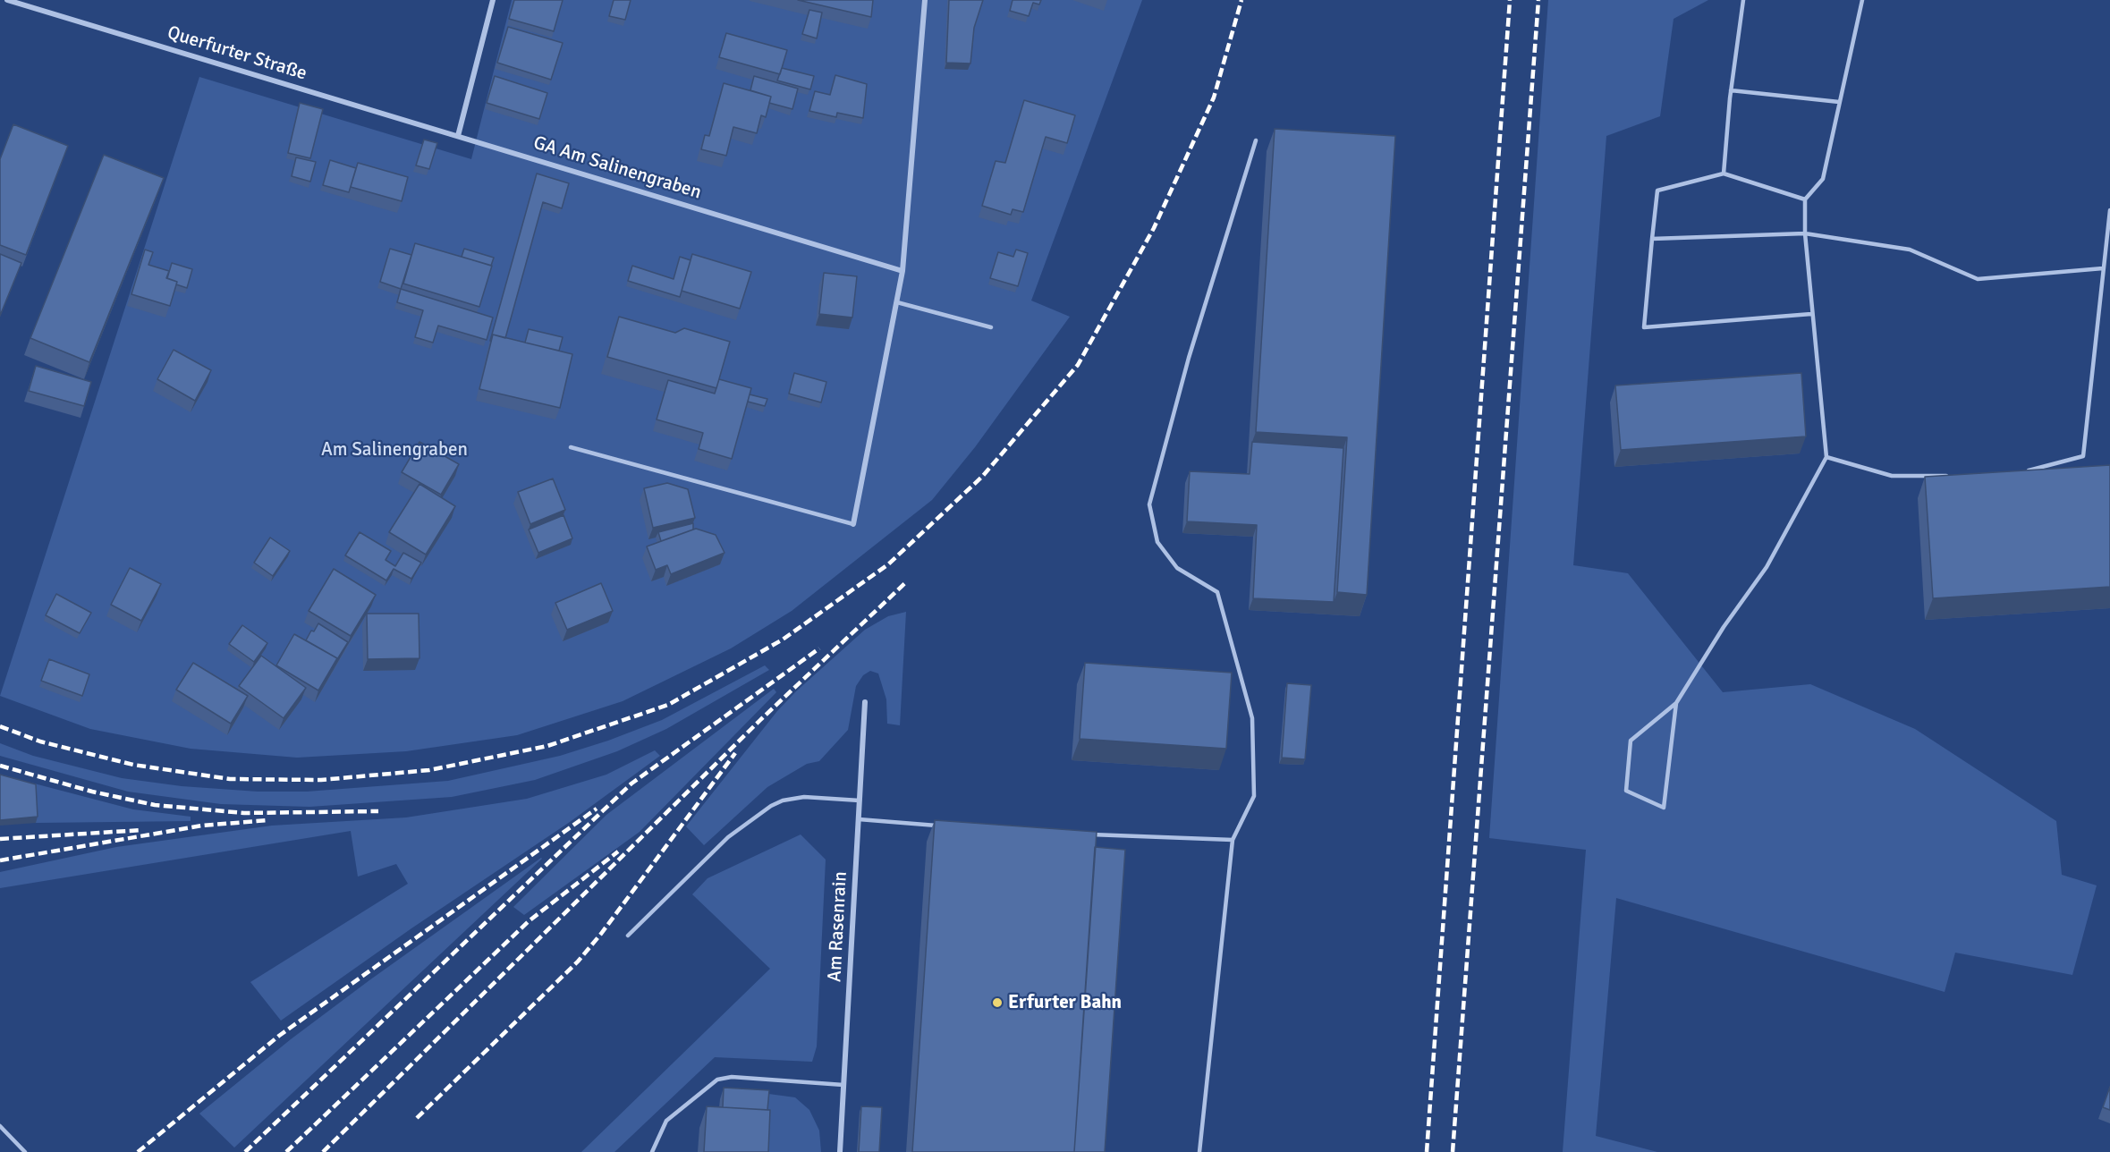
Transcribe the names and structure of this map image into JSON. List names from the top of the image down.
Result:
{
  "streets": {
    "street": ["Querfurter Straße", "GA Am Salinengraben", "Am Rasenrain"]
  },
  "crossings": [
    ["Querfurter Straße", "GA Am Salinengraben"]
  ],
  "parks": ["Am Salinengraben"],
  "places": ["Erfurter Bahn"]
}
